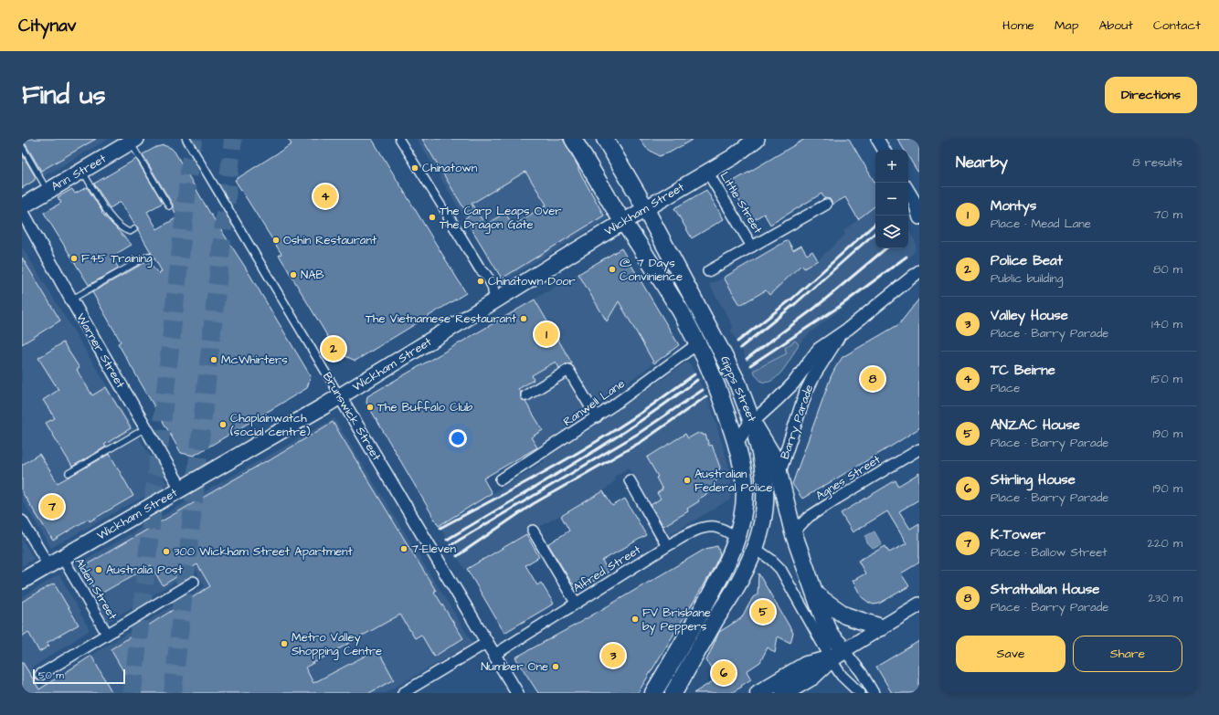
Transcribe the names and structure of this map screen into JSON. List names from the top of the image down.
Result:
{
  "streets": {
    "highway": ["Gipps Street", "Barry Parade"],
    "main road": ["Ann Street", "Wickham Street"],
    "street": [
      "Little Street",
      "Warner Street",
      "Ranwell Lane",
      "Brunswick Street",
      "Agnes Street",
      "Alfred Street",
      "Alden Street"
    ]
  },
  "crossings": [
    ["Little Street", "Wickham Street"],
    ["Wickham Street", "Warner Street"],
    ["Wickham Street", "Gipps Street"],
    ["Wickham Street", "Brunswick Street"],
    ["Wickham Street", "Alden Street"],
    ["Gipps Street", "Ranwell Lane"],
    ["Gipps Street", "Barry Parade"],
    ["Gipps Street", "Agnes Street"],
    ["Brunswick Street", "Alfred Street"]
  ],
  "places": [
    "Chinatown",
    "The Carp Leaps Over The Dragon Gate",
    "Oshin Restaurant",
    "F45 Training",
    "@ 7 Days Convinience",
    "NAB",
    "Chinatown Door",
    "The Vietnamese Restaurant",
    "McWhirters",
    "The Buffalo Club",
    "Chaplainwatch (social centre)",
    "Australian Federal Police",
    "7-Eleven",
    "300 Wickham Street Apartment",
    "Australia Post",
    "FV Brisbane by Peppers",
    "Metro Valley Shopping Centre",
    "Number One"
  ],
  "scale_bar": "50 m",
  "page": {
    "header": "Citynav",
    "nav": [
      "Home",
      "Map",
      "About",
      "Contact"
    ],
    "buttons": [
      "Directions",
      ["Save", "Share"]
    ],
    "title": "Find us",
    "heading": ["Nearby", "8 results"],
    "map_buttons": ["+", "−"],
    "pins": [
      "4",
      "1",
      "2",
      "8",
      "7",
      "5",
      "3",
      "6"
    ],
    "list": [
      {
        "mark": "1",
        "name": "Montys",
        "note": "Place · Mead Lane",
        "value": "70 m"
      },
      {
        "mark": "2",
        "name": "Police Beat",
        "note": "Public building",
        "value": "80 m"
      },
      {
        "mark": "3",
        "name": "Valley House",
        "note": "Place · Barry Parade",
        "value": "140 m"
      },
      {
        "mark": "4",
        "name": "TC Beirne",
        "note": "Place",
        "value": "150 m"
      },
      {
        "mark": "5",
        "name": "ANZAC House",
        "note": "Place · Barry Parade",
        "value": "190 m"
      },
      {
        "mark": "6",
        "name": "Stirling House",
        "note": "Place · Barry Parade",
        "value": "190 m"
      },
      {
        "mark": "7",
        "name": "K-Tower",
        "note": "Place · Ballow Street",
        "value": "220 m"
      },
      {
        "mark": "8",
        "name": "Strathallan House",
        "note": "Place · Barry Parade",
        "value": "230 m"
      }
    ],
    "scale": "50 m"
  }
}
